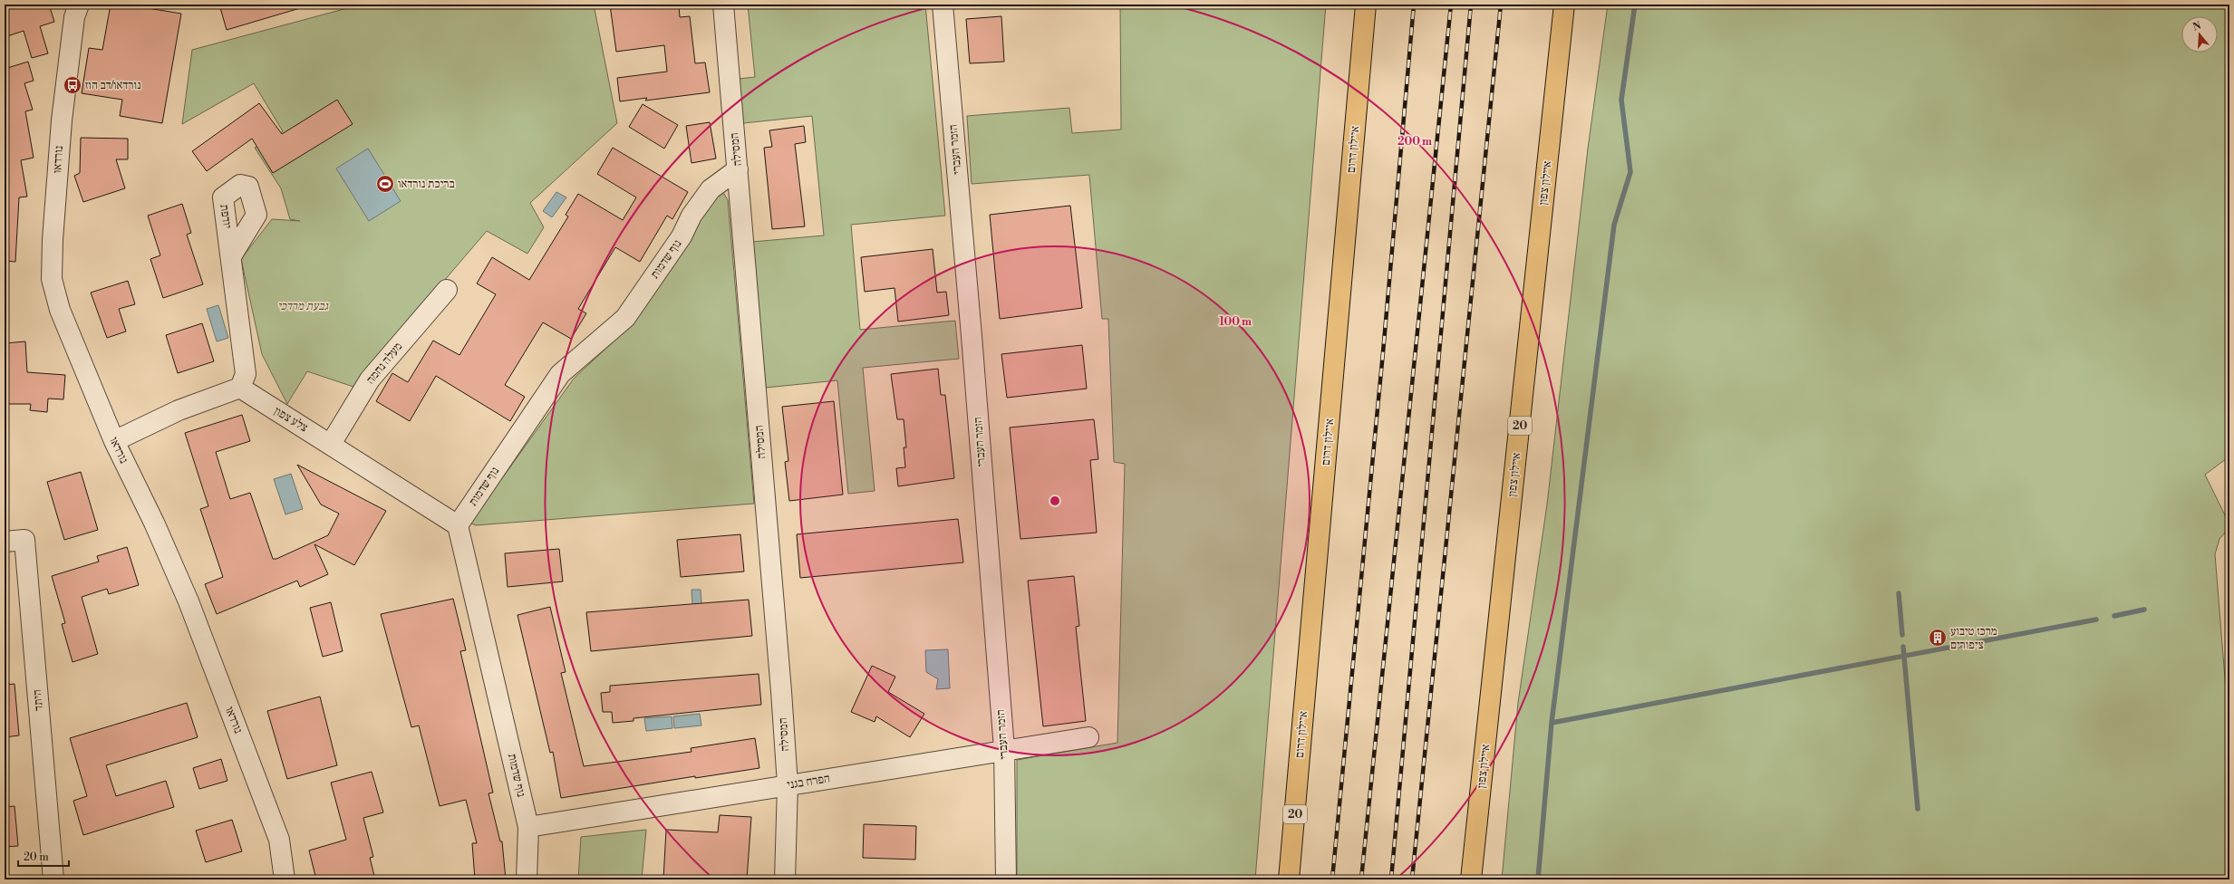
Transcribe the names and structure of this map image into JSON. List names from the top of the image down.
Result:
{
  "streets": {
    "highway": ["איילון דרום", "איילון צפון", "20"],
    "street": [
      "המסילה",
      "הזמר העברי",
      "נורדאו",
      "נוף שדמות",
      "מעלה נחמה",
      "צלע צפון",
      "היתד",
      "הפרח בגני"
    ]
  },
  "crossings": [
    ["המסילה", "נוף שדמות"],
    ["המסילה", "הפרח בגני"],
    ["הזמר העברי", "הפרח בגני"],
    ["נוף שדמות", "צלע צפון"],
    ["נוף שדמות", "הפרח בגני"],
    ["מעלה נחמה", "צלע צפון"]
  ],
  "parks": ["גבעת מרדכי"],
  "places": {
    "bus stop": ["נורדאו/דב הוז"],
    "sports": ["בריכת נורדאו"],
    "building": ["מרכז טיבוע ציפורים"]
  },
  "scale_bar": "20 m",
  "north": "top",
  "rings": ["200 m", "100 m"]
}
